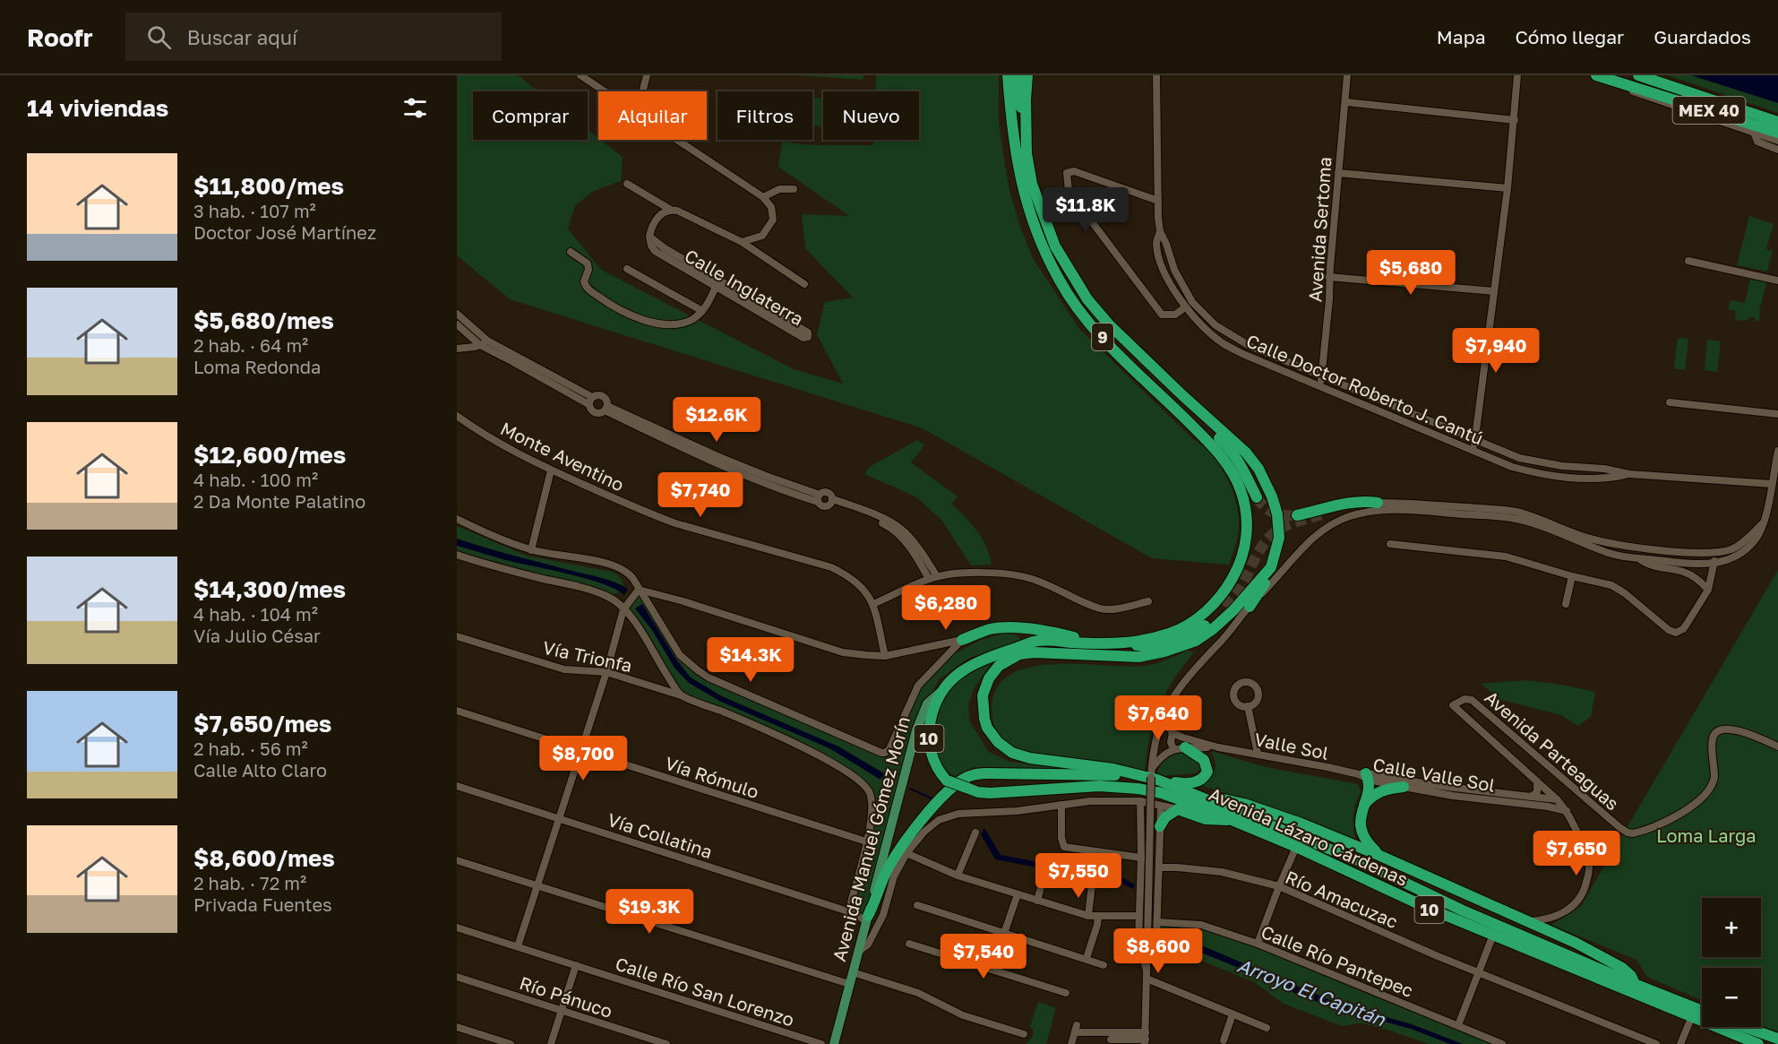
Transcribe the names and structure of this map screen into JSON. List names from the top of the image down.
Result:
{
  "streets": {
    "highway": [
      "MEX 40",
      "9",
      "10",
      "Avenida Lázaro Cárdenas",
      "Avenida Manuel Gómez Morín"
    ],
    "street": [
      "Avenida Sertoma",
      "Calle Inglaterra",
      "Calle Doctor Roberto J. Cantú",
      "Monte Aventino",
      "Vía Trionfa",
      "Valle Sol",
      "Avenida Parteaguas",
      "Calle Valle Sol",
      "Vía Rómulo",
      "Vía Collatina",
      "Río Amacuzac",
      "Calle Río Pantepec",
      "Calle Río San Lorenzo",
      "Río Pánuco"
    ]
  },
  "crossings": [
    ["Avenida Sertoma", "Calle Doctor Roberto J. Cantú"],
    ["9", "Avenida Lázaro Cárdenas"],
    ["Vía Trionfa", "Vía Rómulo"],
    ["Vía Trionfa", "Vía Collatina"],
    ["Valle Sol", "Calle Valle Sol"],
    ["Vía Collatina", "Avenida Manuel Gómez Morín"],
    ["Avenida Lázaro Cárdenas", "Avenida Manuel Gómez Morín"]
  ],
  "water": ["Arroyo El Capitán"],
  "parks": ["Loma Larga"],
  "page": {
    "header": "Roofr",
    "search": "Buscar aquí",
    "nav": ["Mapa", "Cómo llegar", "Guardados"],
    "heading": "14 viviendas",
    "chip": [
      "Comprar",
      "Alquilar",
      "Filtros",
      "Nuevo"
    ],
    "list": [
      {
        "name": "$11,800/mes",
        "note": "3 hab. · 107 m² · Doctor José Martínez"
      },
      {
        "name": "$5,680/mes",
        "note": "2 hab. · 64 m² · Loma Redonda"
      },
      {
        "name": "$12,600/mes",
        "note": "4 hab. · 100 m² · 2 Da Monte Palatino"
      },
      {
        "name": "$14,300/mes",
        "note": "4 hab. · 104 m² · Vía Julio César"
      },
      {
        "name": "$7,650/mes",
        "note": "2 hab. · 56 m² · Calle Alto Claro"
      },
      {
        "name": "$8,600/mes",
        "note": "2 hab. · 72 m² · Privada Fuentes"
      }
    ],
    "price": [
      "$11.8K",
      "$5,680",
      "$7,940",
      "$12.6K",
      "$7,740",
      "$6,280",
      "$14.3K",
      "$7,640",
      "$8,700",
      "$7,650",
      "$7,550",
      "$19.3K",
      "$8,600",
      "$7,540"
    ],
    "map_buttons": ["+", "−"]
  }
}
